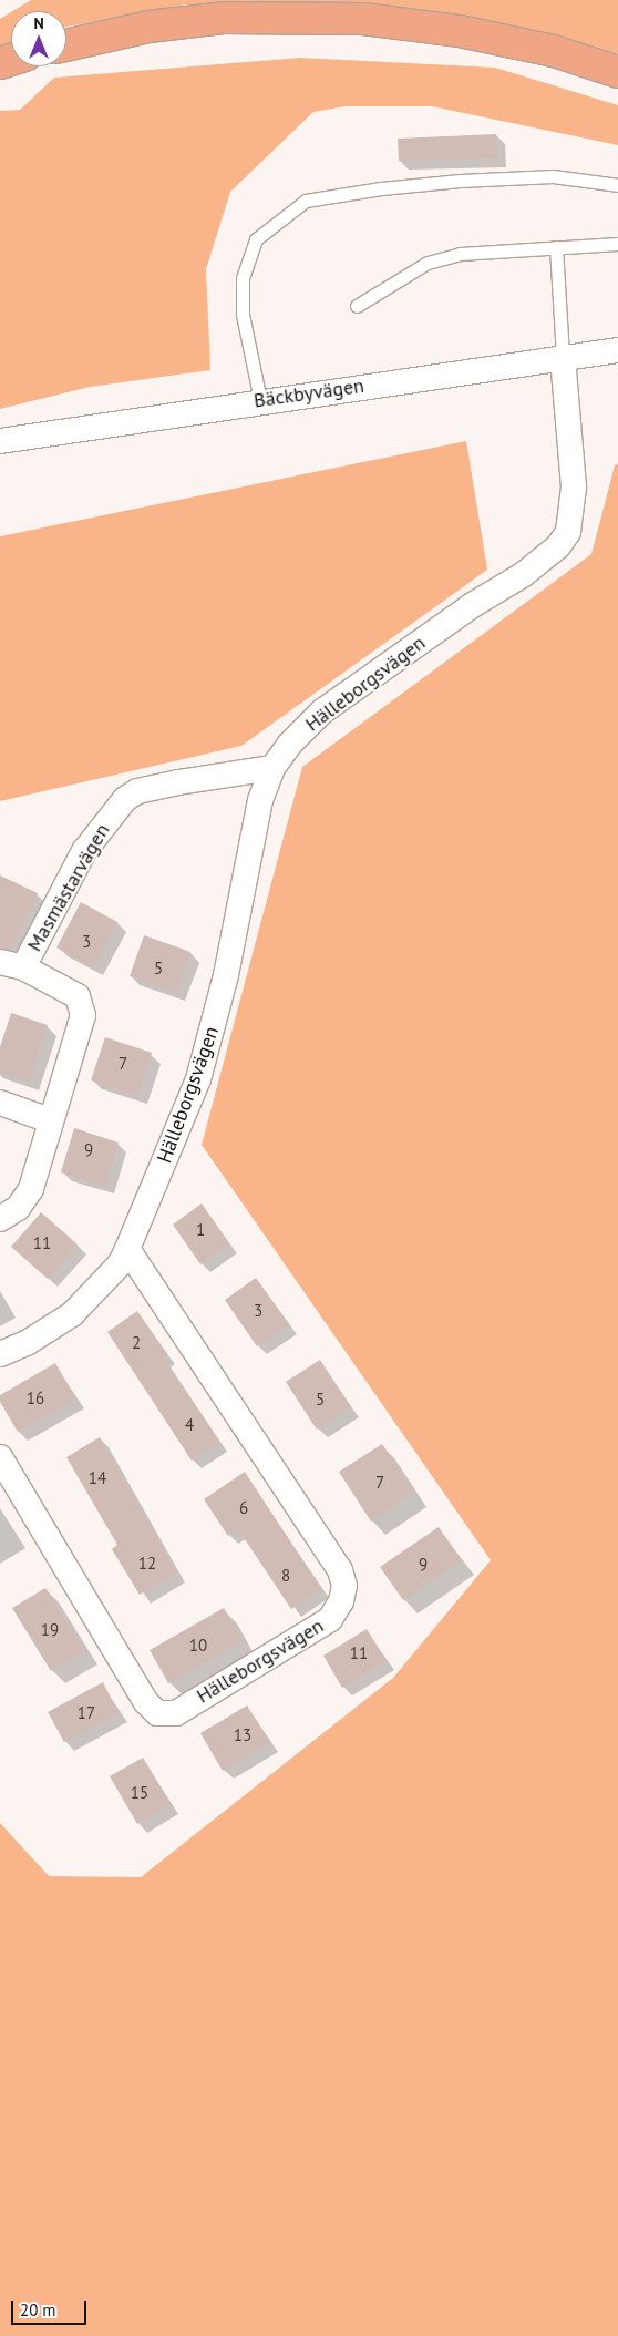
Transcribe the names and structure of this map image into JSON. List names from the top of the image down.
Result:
{
  "streets": {
    "street": ["Bäckbyvägen", "Hälleborgsvägen", "Masmästarvägen"]
  },
  "crossings": [
    ["Bäckbyvägen", "Hälleborgsvägen"],
    ["Hälleborgsvägen", "Masmästarvägen"]
  ],
  "house_numbers": [
    "3",
    "5",
    "7",
    "9",
    "1",
    "11",
    "3",
    "2",
    "16",
    "5",
    "4",
    "14",
    "7",
    "6",
    "12",
    "9",
    "8",
    "19",
    "10",
    "11",
    "17",
    "13",
    "15"
  ],
  "scale_bar": "20 m",
  "north": "top"
}
